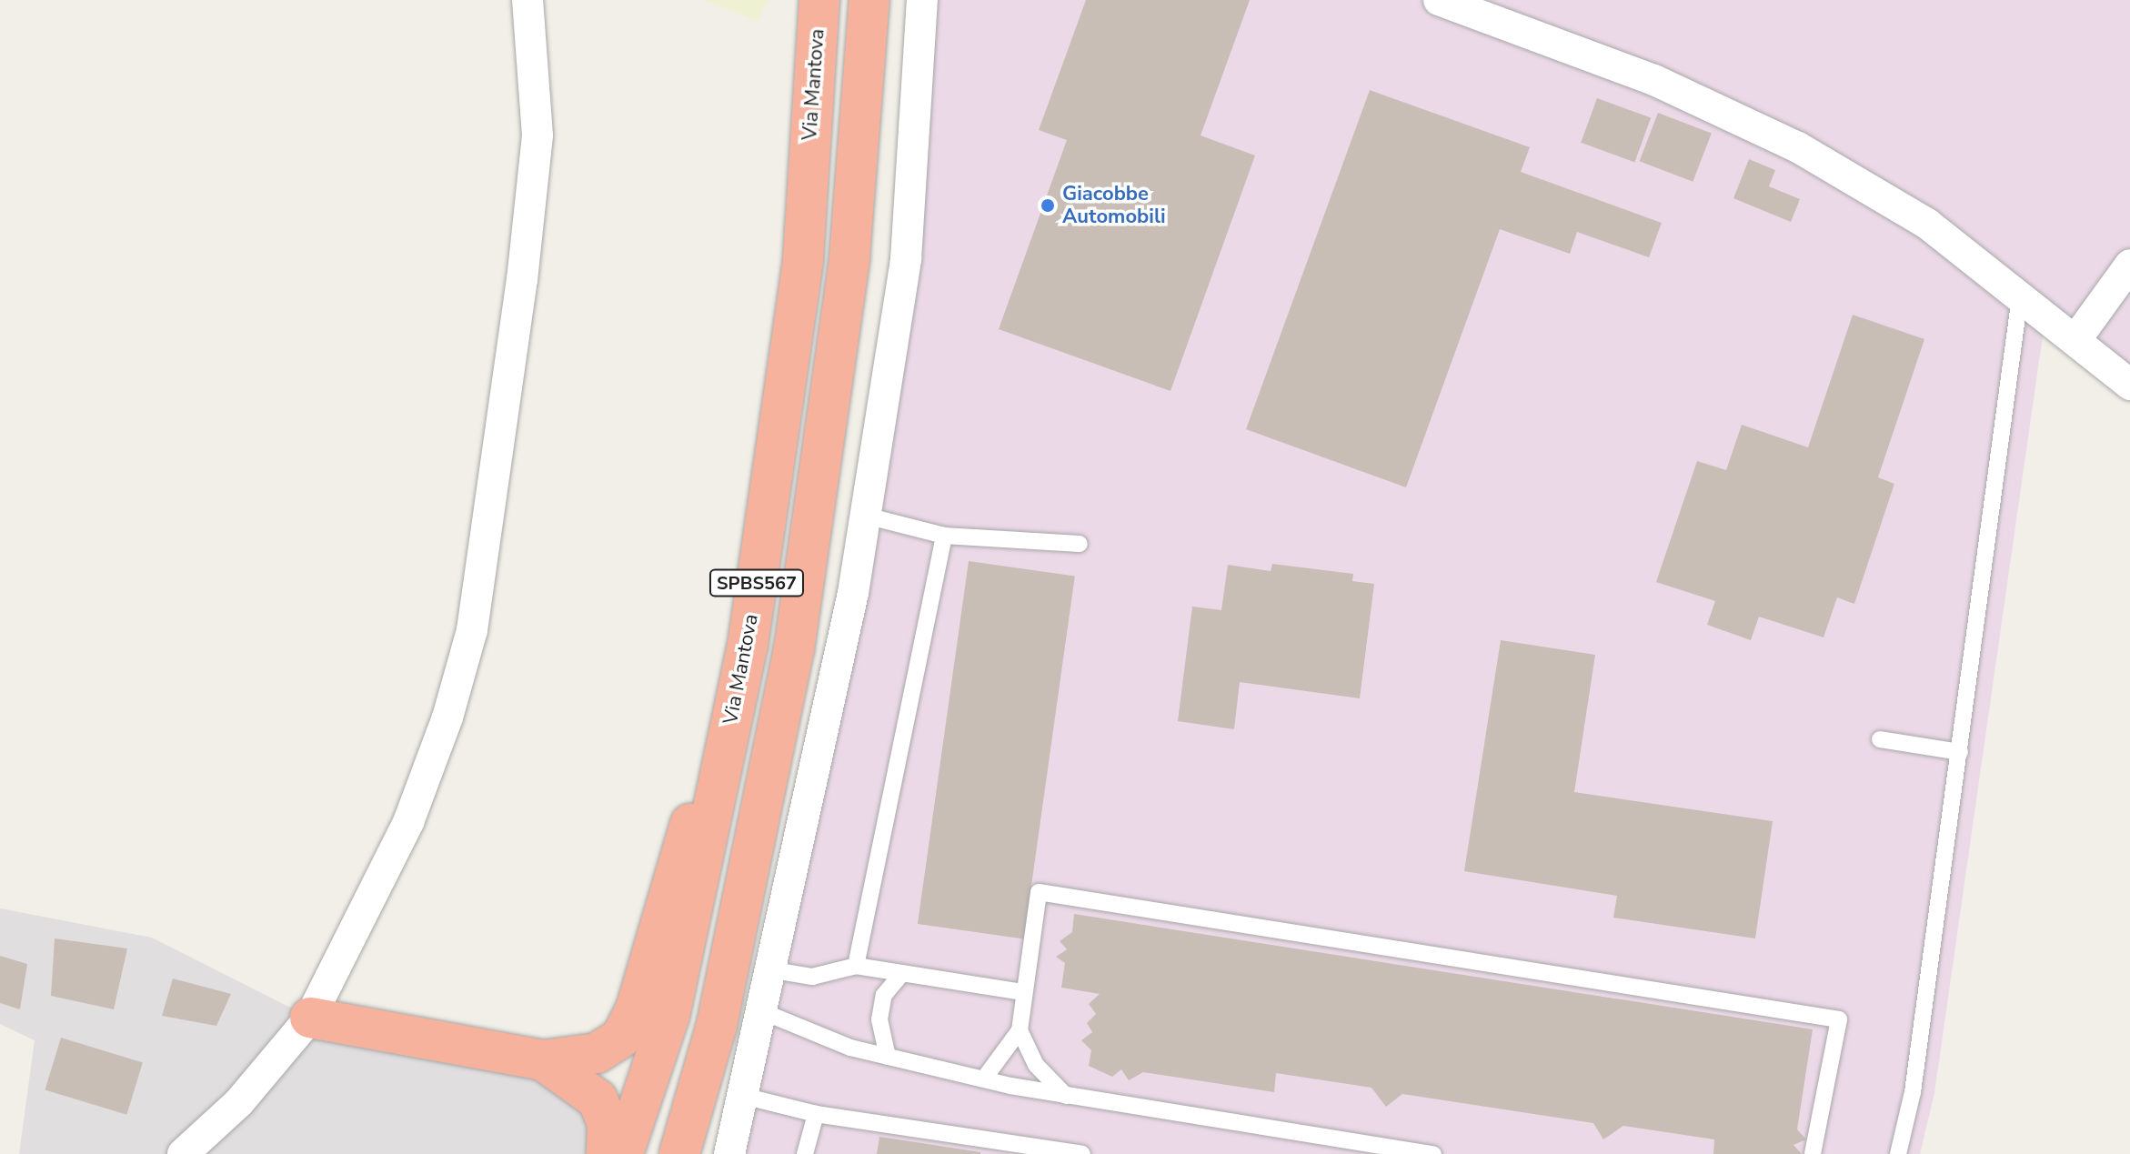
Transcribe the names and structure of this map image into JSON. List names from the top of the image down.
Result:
{
  "streets": {
    "highway": ["Via Mantova", "SPBS567"]
  },
  "places": ["Giacobbe Automobili"]
}
